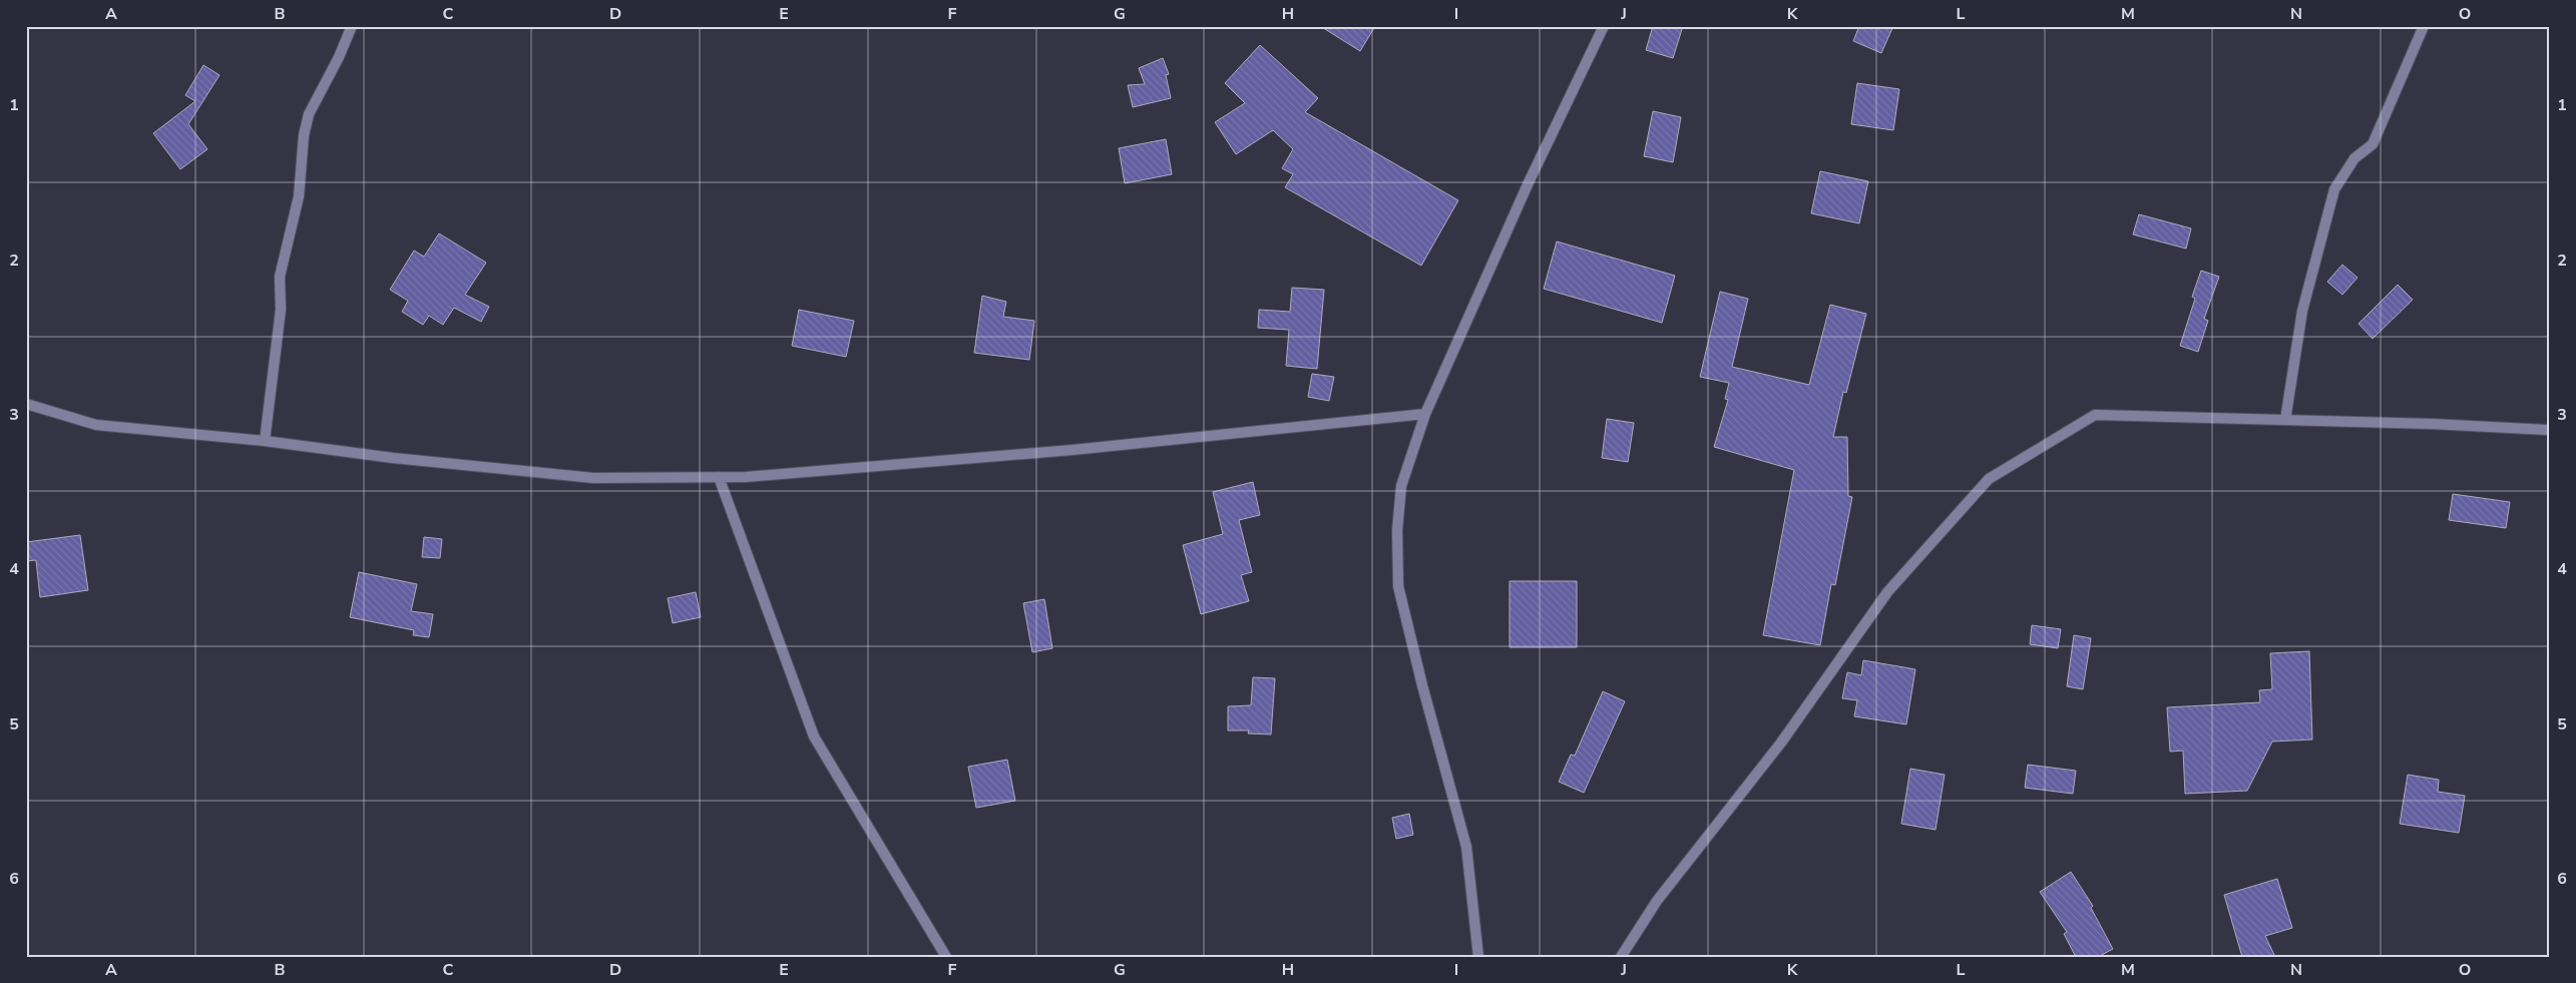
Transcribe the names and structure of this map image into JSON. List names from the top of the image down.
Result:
{
  "grid": {
    "columns": [
      "A",
      "B",
      "C",
      "D",
      "E",
      "F",
      "G",
      "H",
      "I",
      "J",
      "K",
      "L",
      "M",
      "N",
      "O"
    ],
    "rows": [
      "1",
      "2",
      "3",
      "4",
      "5",
      "6"
    ]
  }
}
